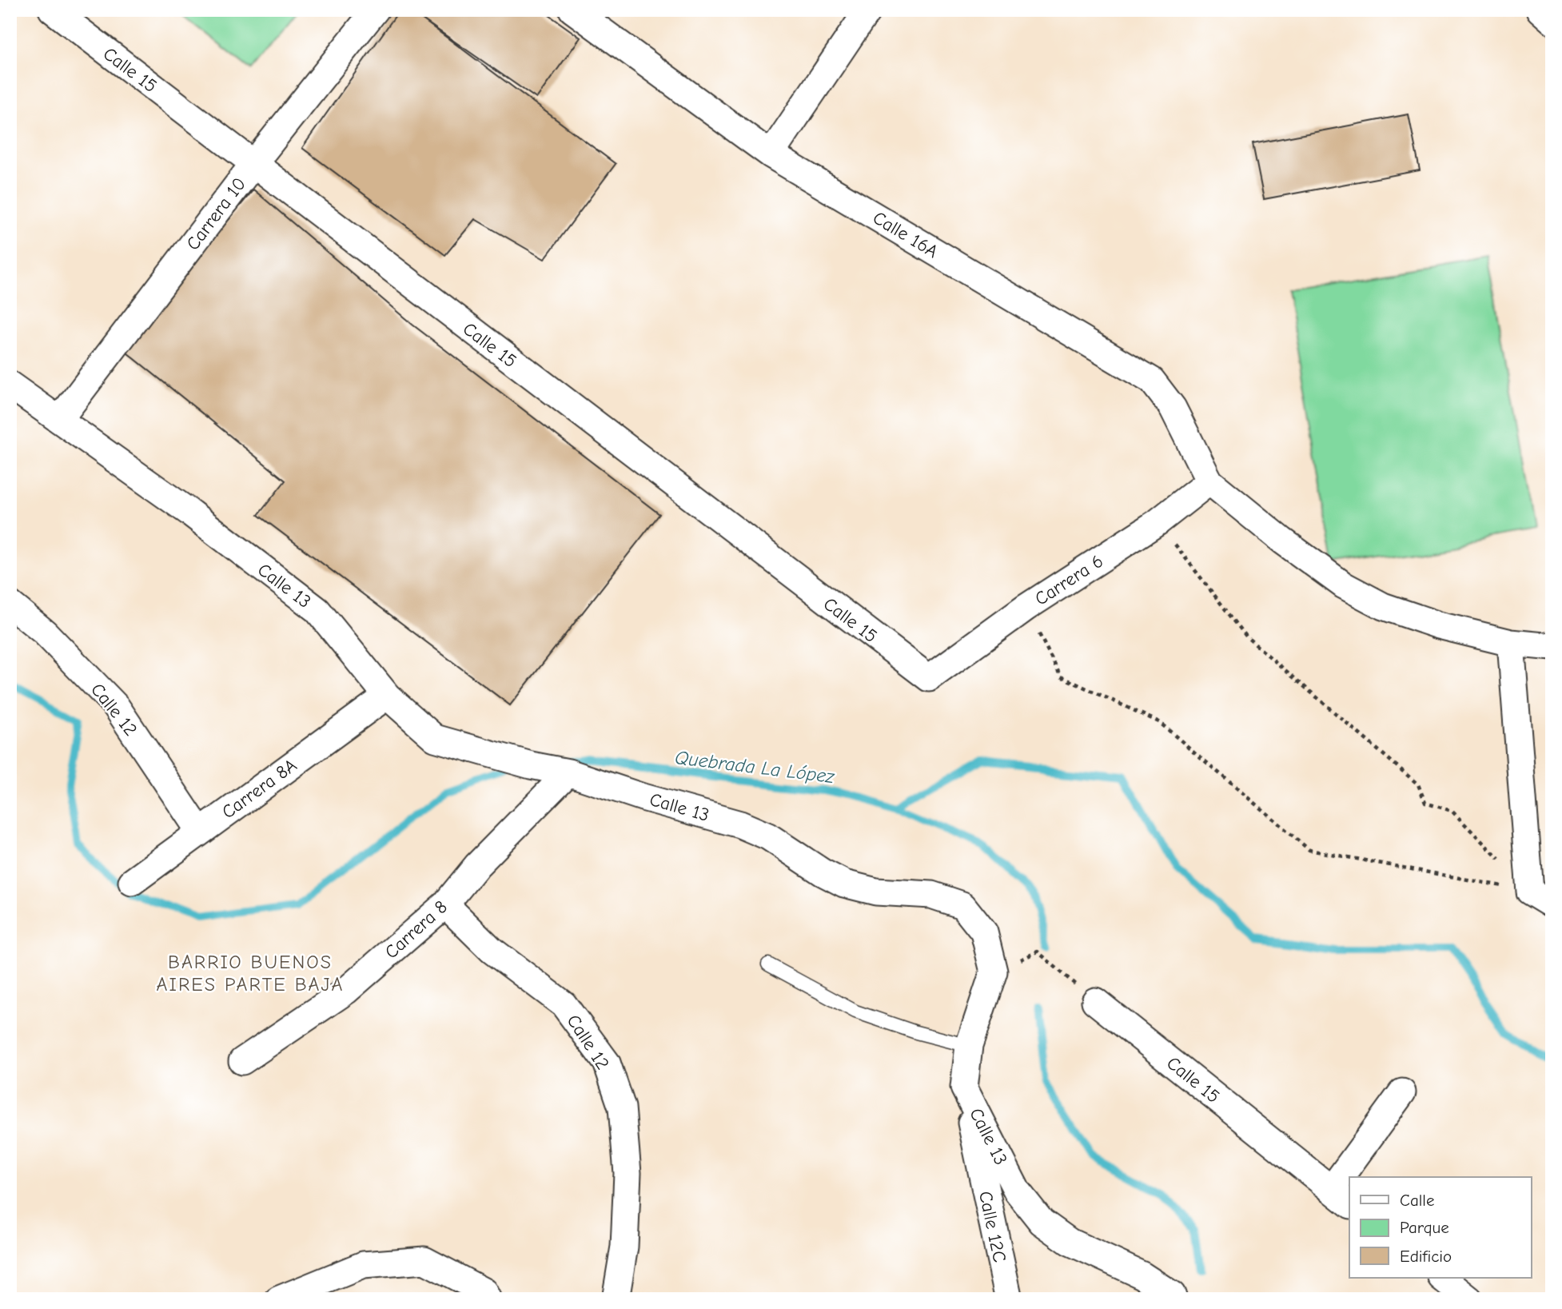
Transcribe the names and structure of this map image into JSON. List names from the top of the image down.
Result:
{
  "streets": {
    "street": [
      "Calle 15",
      "Carrera 10",
      "Calle 16A",
      "Carrera 6",
      "Calle 13",
      "Calle 12",
      "Carrera 8A",
      "Carrera 8",
      "Calle 12C"
    ]
  },
  "crossings": [
    ["Calle 15", "Carrera 10"],
    ["Calle 15", "Carrera 6"],
    ["Carrera 10", "Calle 13"],
    ["Calle 16A", "Carrera 6"],
    ["Calle 13", "Carrera 8A"],
    ["Calle 13", "Carrera 8"],
    ["Calle 13", "Calle 12C"],
    ["Calle 12", "Carrera 8A"],
    ["Calle 12", "Carrera 8"]
  ],
  "districts": ["BARRIO BUENOS AIRES PARTE BAJA"],
  "water": ["Quebrada La López"],
  "legend": ["Calle", "Parque", "Edificio"]
}
